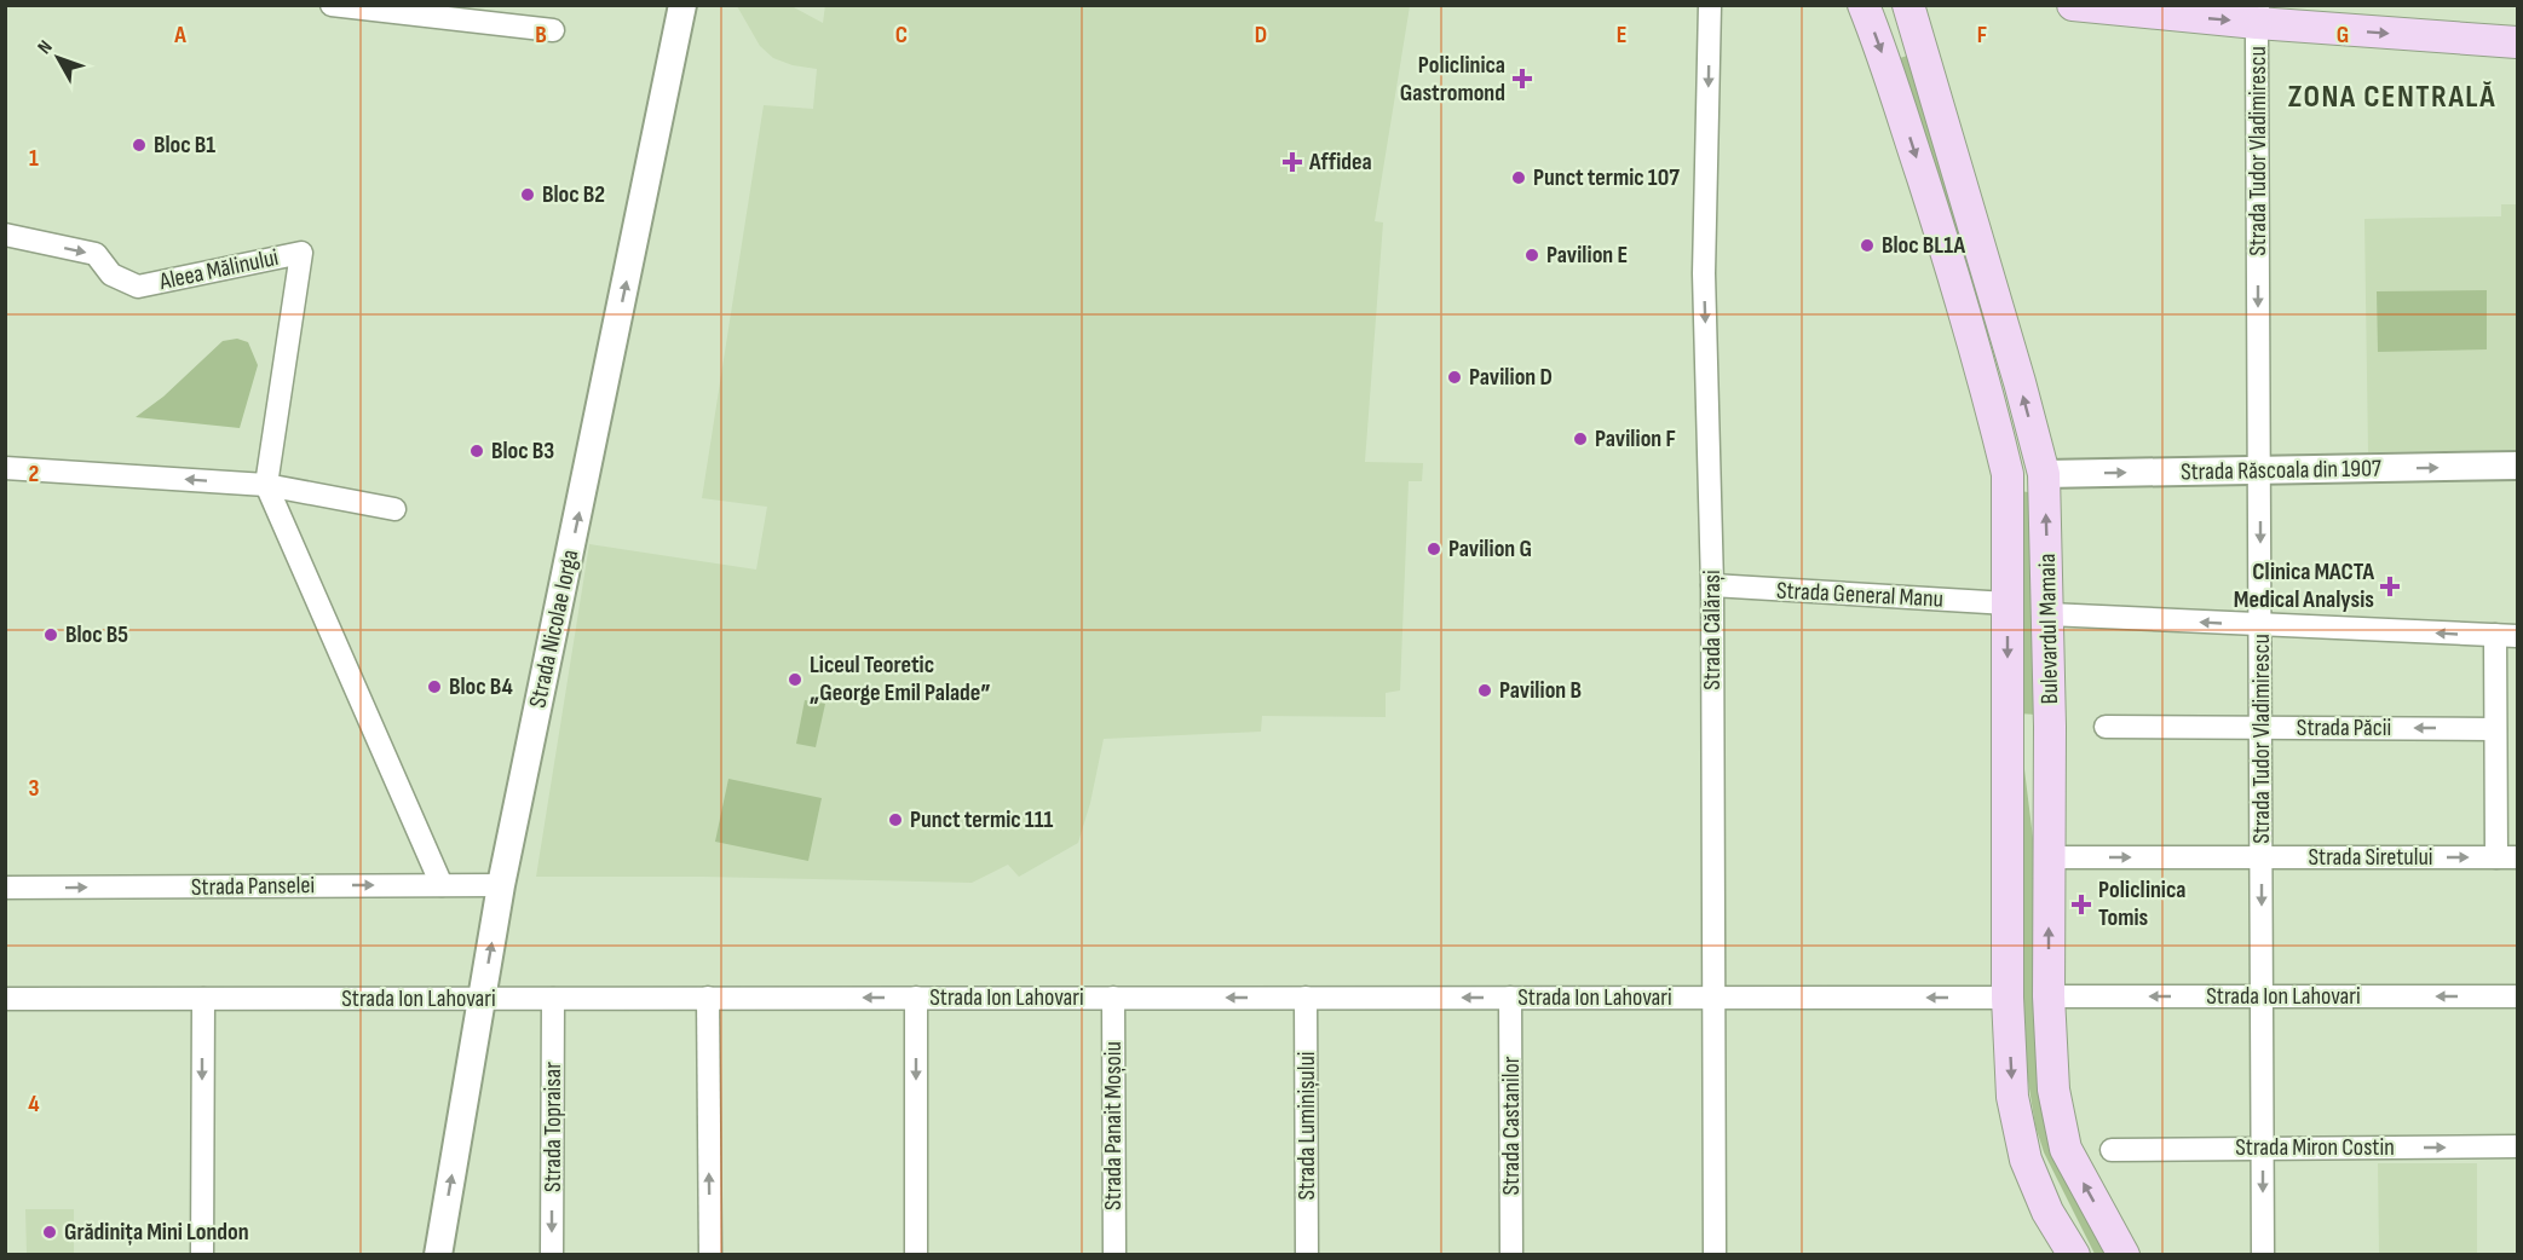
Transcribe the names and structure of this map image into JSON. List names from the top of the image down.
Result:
{
  "streets": {
    "main road": ["Bulevardul Mamaia"],
    "street": [
      "Strada Tudor Vladimirescu",
      "Aleea Mălinului",
      "Strada Răscoala din 1907",
      "Strada General Manu",
      "Strada Nicolae Iorga",
      "Strada Călărași",
      "Strada Păcii",
      "Strada Siretului",
      "Strada Panselei",
      "Strada Ion Lahovari",
      "Strada Panait Moșoiu",
      "Strada Luminișului",
      "Strada Castanilor",
      "Strada Topraisar",
      "Strada Miron Costin"
    ]
  },
  "crossings": [
    ["Strada Tudor Vladimirescu", "Strada Răscoala din 1907"],
    ["Strada Tudor Vladimirescu", "Strada Păcii"],
    ["Strada Tudor Vladimirescu", "Strada Siretului"],
    ["Strada Tudor Vladimirescu", "Strada Ion Lahovari"],
    ["Strada Tudor Vladimirescu", "Strada Miron Costin"],
    ["Strada Răscoala din 1907", "Bulevardul Mamaia"],
    ["Strada General Manu", "Bulevardul Mamaia"],
    ["Strada General Manu", "Strada Călărași"],
    ["Strada Nicolae Iorga", "Strada Panselei"],
    ["Strada Nicolae Iorga", "Strada Ion Lahovari"],
    ["Bulevardul Mamaia", "Strada Siretului"],
    ["Bulevardul Mamaia", "Strada Ion Lahovari"],
    ["Strada Călărași", "Strada Ion Lahovari"],
    ["Strada Ion Lahovari", "Strada Panait Moșoiu"],
    ["Strada Ion Lahovari", "Strada Luminișului"],
    ["Strada Ion Lahovari", "Strada Castanilor"],
    ["Strada Ion Lahovari", "Strada Topraisar"]
  ],
  "one_way": [
    "Strada Tudor Vladimirescu",
    "Strada Nicolae Iorga",
    "Strada Călărași",
    "Strada Siretului",
    "Strada Panselei",
    "Strada Ion Lahovari",
    "Strada Miron Costin"
  ],
  "districts": ["ZONA CENTRALĂ"],
  "places": {
    "health": [
      "Policlinica Gastromond",
      "Affidea",
      "Clinica MACTA Medical Analysis",
      "Policlinica Tomis"
    ],
    "other": [
      "Bloc B1",
      "Punct termic 107",
      "Bloc B2",
      "Bloc BL1A",
      "Pavilion E",
      "Pavilion D",
      "Pavilion F",
      "Bloc B3",
      "Pavilion G",
      "Bloc B5",
      "Liceul Teoretic „George Emil Palade”",
      "Bloc B4",
      "Pavilion B",
      "Punct termic 111",
      "Grădinița Mini London"
    ]
  },
  "north": "top left",
  "grid": {
    "columns": [
      "A",
      "B",
      "C",
      "D",
      "E",
      "F",
      "G"
    ],
    "rows": [
      "1",
      "2",
      "3",
      "4"
    ]
  }
}
